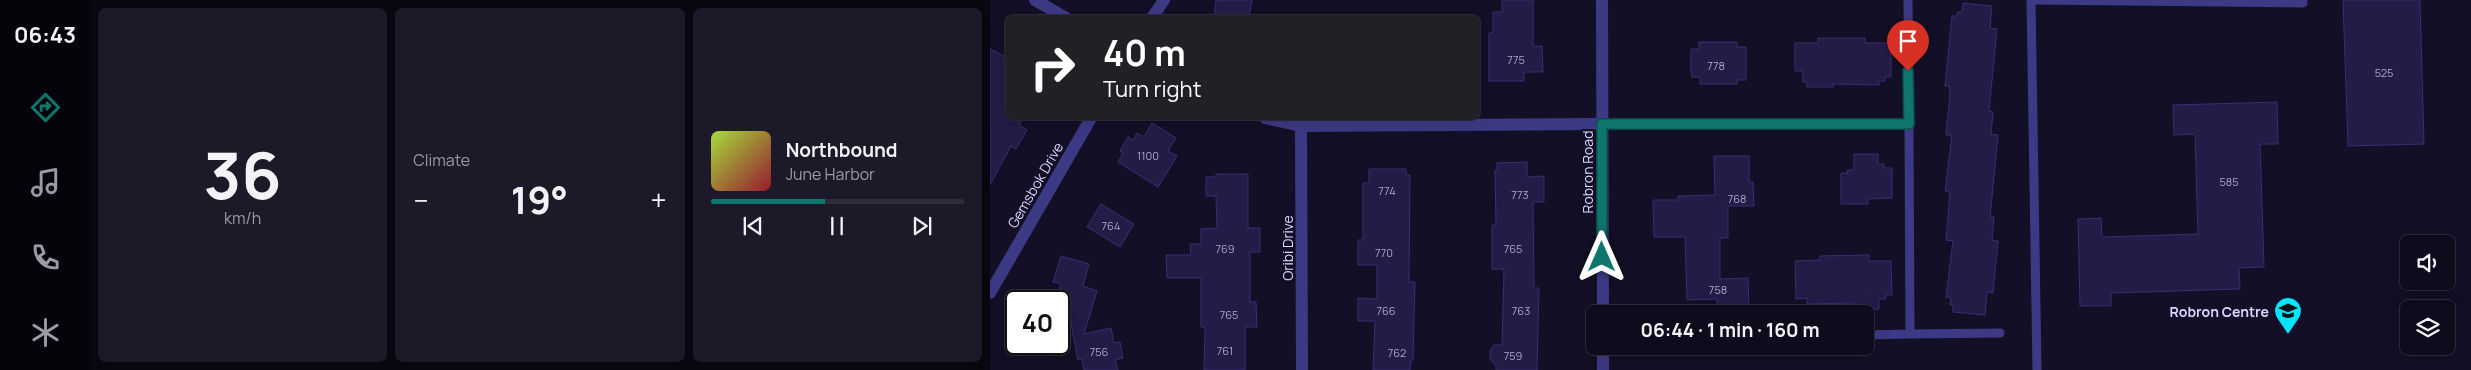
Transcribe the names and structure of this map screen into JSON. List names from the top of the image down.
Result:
{
  "streets": {
    "street": ["Robron Road", "Gemsbok Drive", "Oribi Drive"]
  },
  "places": {
    "school or university": ["Robron Centre"]
  },
  "house_numbers": [
    "775",
    "778",
    "525",
    "1100",
    "585",
    "774",
    "773",
    "768",
    "764",
    "769",
    "765",
    "770",
    "758",
    "766",
    "763",
    "765",
    "761",
    "756",
    "762",
    "759"
  ],
  "page": {
    "tabs": "06:43",
    "tile": [
      ["36", "km/h"],
      "Climate"
    ],
    "turn": ["40 m", "Turn right"],
    "song": ["Northbound", "June Harbor"],
    "heat": ["−", "19°", "+"],
    "limit": "40",
    "trip": "06:44 · 1 min · 160 m"
  }
}
